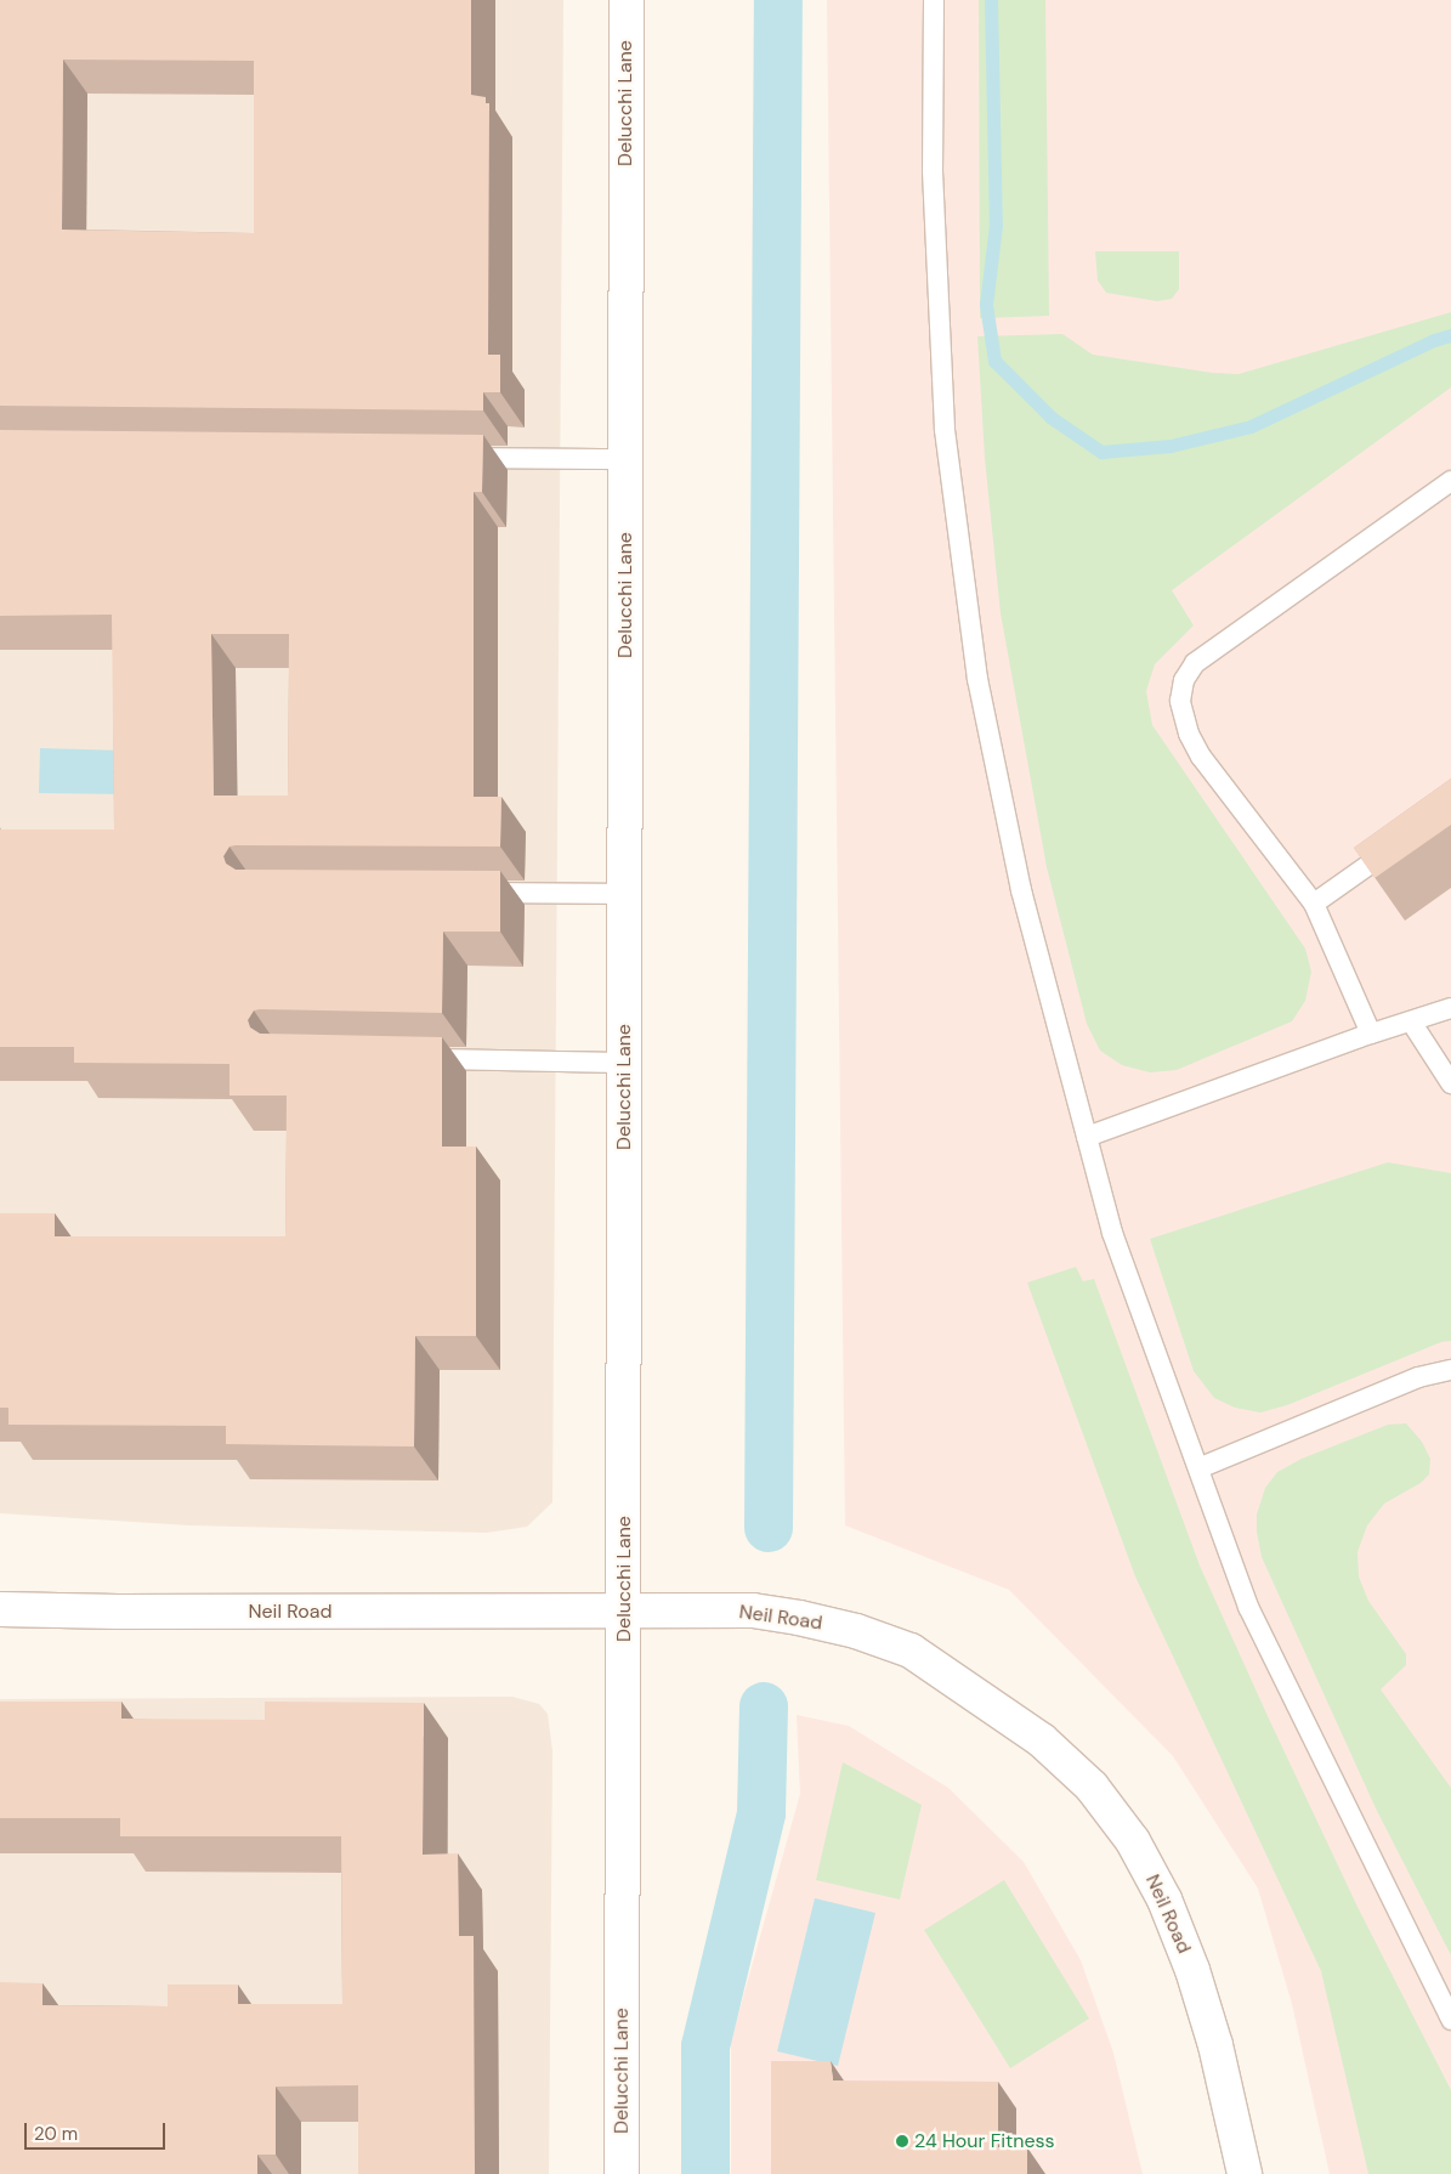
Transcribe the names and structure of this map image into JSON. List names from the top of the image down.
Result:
{
  "streets": {
    "street": ["Delucchi Lane", "Neil Road"]
  },
  "crossings": [
    ["Delucchi Lane", "Neil Road"]
  ],
  "places": ["24 Hour Fitness"],
  "scale_bar": "20 m"
}
